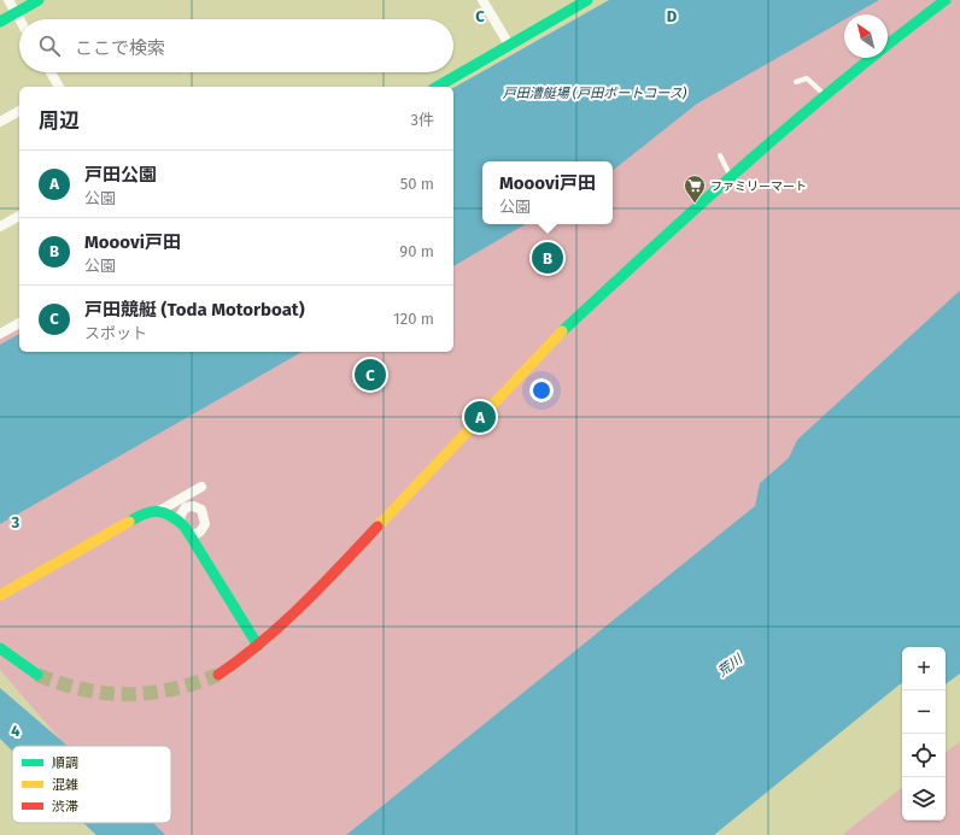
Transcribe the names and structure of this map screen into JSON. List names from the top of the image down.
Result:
{
  "water": ["戸田漕艇場 (戸田ボートコース)", "荒川"],
  "places": {
    "supermarket": ["ファミリーマート"]
  },
  "legend": ["順調", "混雑", "渋滞"],
  "north": "top left",
  "page": {
    "search": "ここで検索",
    "heading": ["周辺", "3件"],
    "list": [
      {
        "mark": "A",
        "name": "戸田公園",
        "note": "公園",
        "value": "50 m"
      },
      {
        "mark": "B",
        "name": "Mooovi戸田",
        "note": "公園",
        "value": "90 m"
      },
      {
        "mark": "C",
        "name": "戸田競艇 (Toda Motorboat)",
        "note": "スポット",
        "value": "120 m"
      }
    ],
    "popup": ["Mooovi戸田", "公園"],
    "pins": ["B", "C", "A"],
    "map_buttons": ["+", "−"]
  },
  "grid": {
    "columns": ["C", "D"],
    "rows": ["3", "4"]
  }
}
